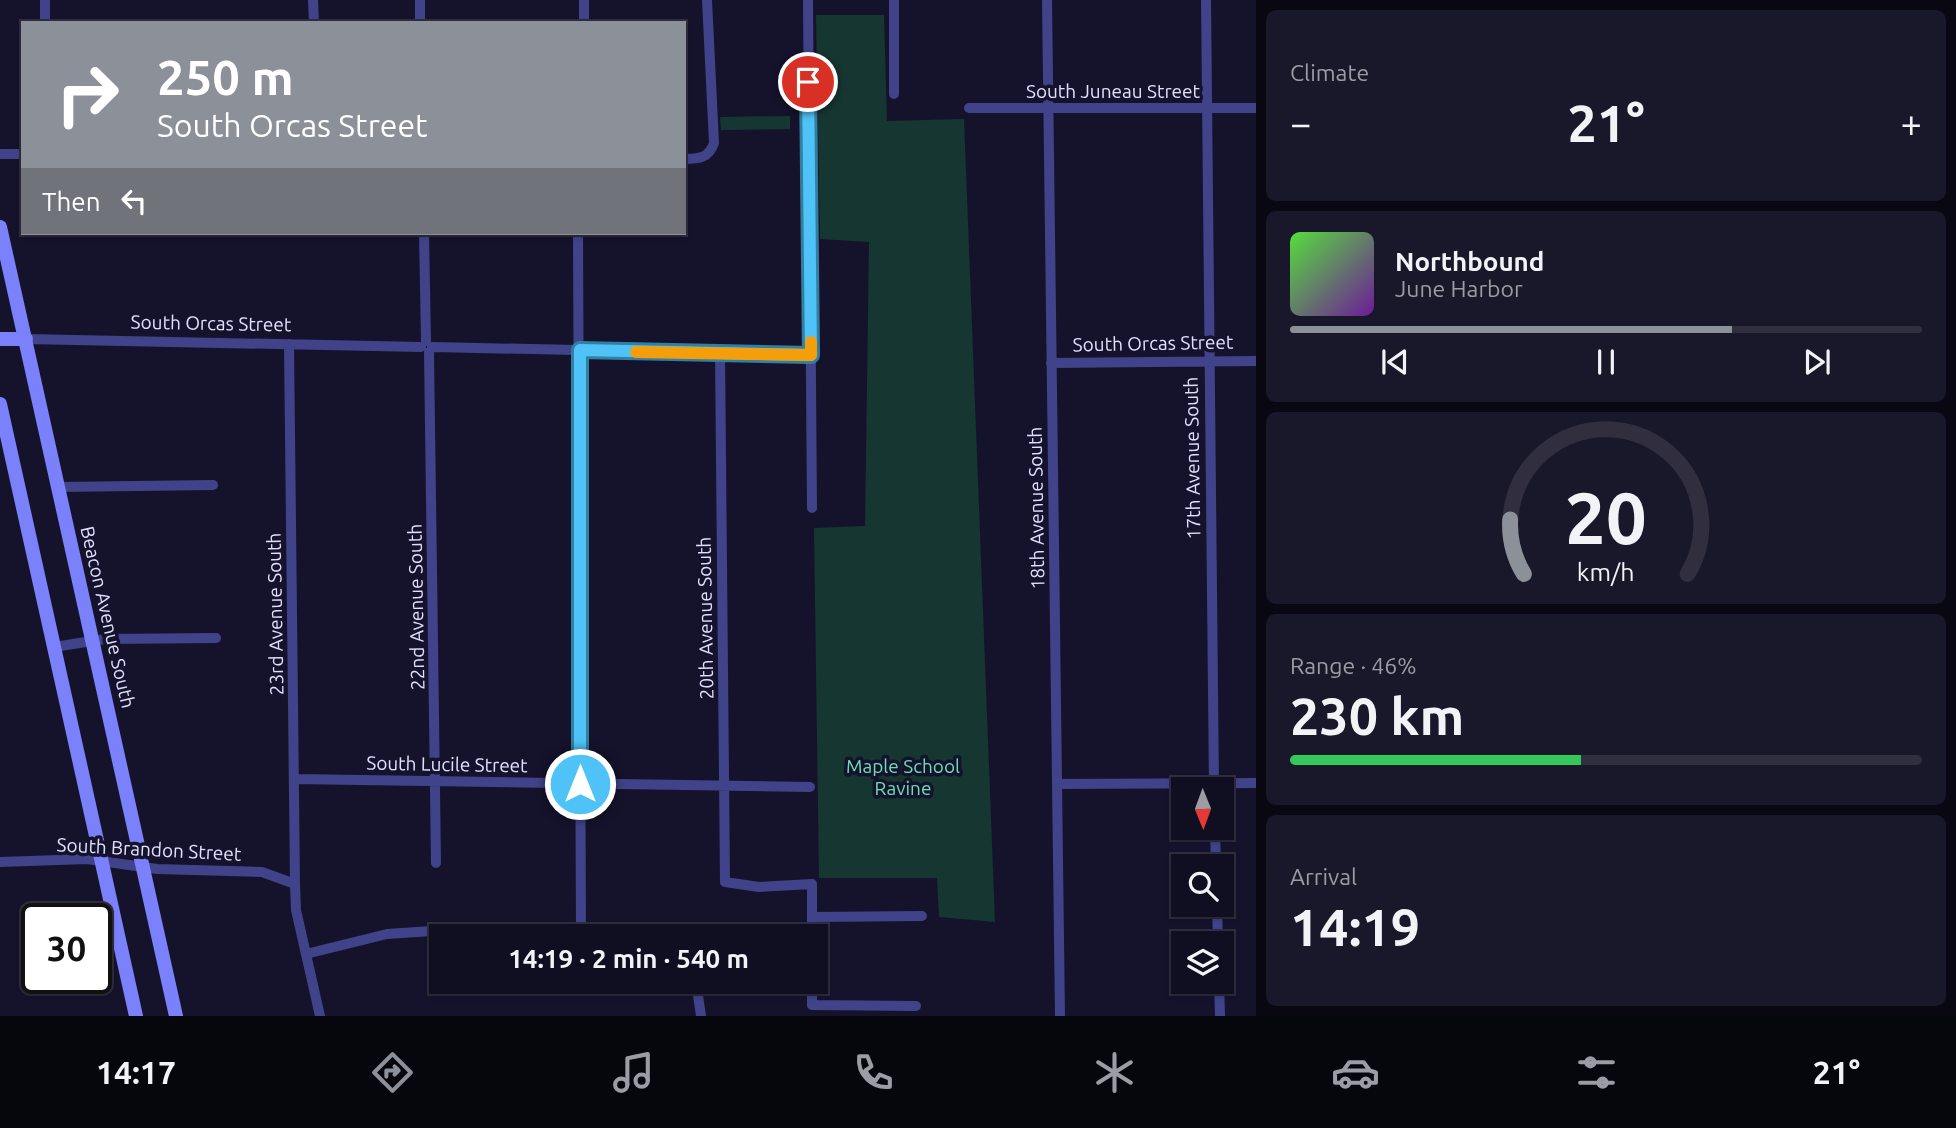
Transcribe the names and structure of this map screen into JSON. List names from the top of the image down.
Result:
{
  "streets": {
    "main road": ["South Orcas Street", "Beacon Avenue South"],
    "street": [
      "South Juneau Street",
      "17th Avenue South",
      "18th Avenue South",
      "22nd Avenue South",
      "23rd Avenue South",
      "20th Avenue South",
      "South Lucile Street",
      "South Brandon Street"
    ]
  },
  "crossings": [
    ["South Juneau Street", "17th Avenue South"],
    ["South Juneau Street", "18th Avenue South"],
    ["South Orcas Street", "17th Avenue South"],
    ["South Orcas Street", "18th Avenue South"],
    ["South Orcas Street", "22nd Avenue South"],
    ["South Orcas Street", "23rd Avenue South"],
    ["South Orcas Street", "Beacon Avenue South"],
    ["South Orcas Street", "20th Avenue South"],
    ["22nd Avenue South", "South Lucile Street"],
    ["23rd Avenue South", "South Lucile Street"],
    ["23rd Avenue South", "South Brandon Street"],
    ["Beacon Avenue South", "South Brandon Street"],
    ["20th Avenue South", "South Lucile Street"]
  ],
  "parks": ["Maple School Ravine"],
  "north": "bottom",
  "page": {
    "tile": [
      "Climate",
      ["Range · 46%", "230 km"],
      ["Arrival", "14:19"]
    ],
    "turn": ["250 m", "South Orcas Street"],
    "heat": ["−", "21°", "+"],
    "then": "Then",
    "song": ["Northbound", "June Harbor"],
    "limit": "30",
    "trip": "14:19 · 2 min · 540 m",
    "tabs": ["14:17", "21°"],
    "gauge": ["20", "km/h"]
  }
}
